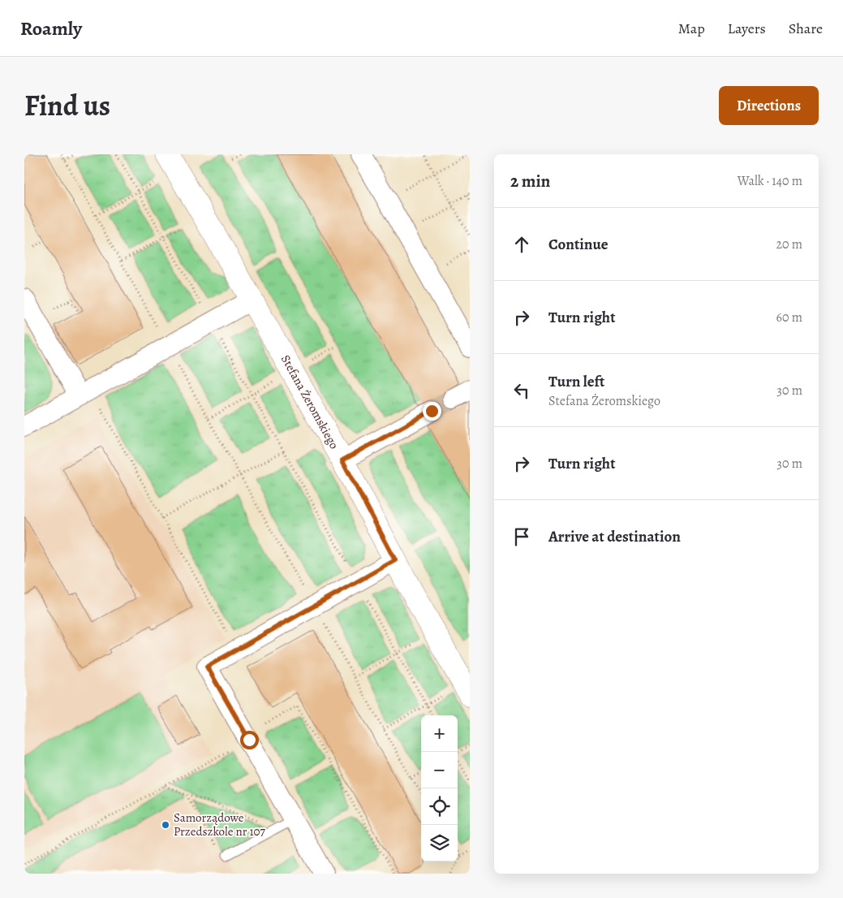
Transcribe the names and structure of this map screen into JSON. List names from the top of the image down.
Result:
{
  "streets": {
    "street": ["Stefana Żeromskiego"]
  },
  "places": ["Samorządowe Przedszkole nr 107"],
  "page": {
    "header": "Roamly",
    "nav": ["Map", "Layers", "Share"],
    "title": "Find us",
    "buttons": "Directions",
    "heading": ["2 min", "Walk · 140 m"],
    "list": [
      ["Continue", "20 m"],
      ["Turn right", "60 m"],
      ["Turn left", "Stefana Żeromskiego", "30 m"],
      ["Turn right", "30 m"],
      "Arrive at destination"
    ],
    "map_buttons": ["+", "−"]
  }
}
